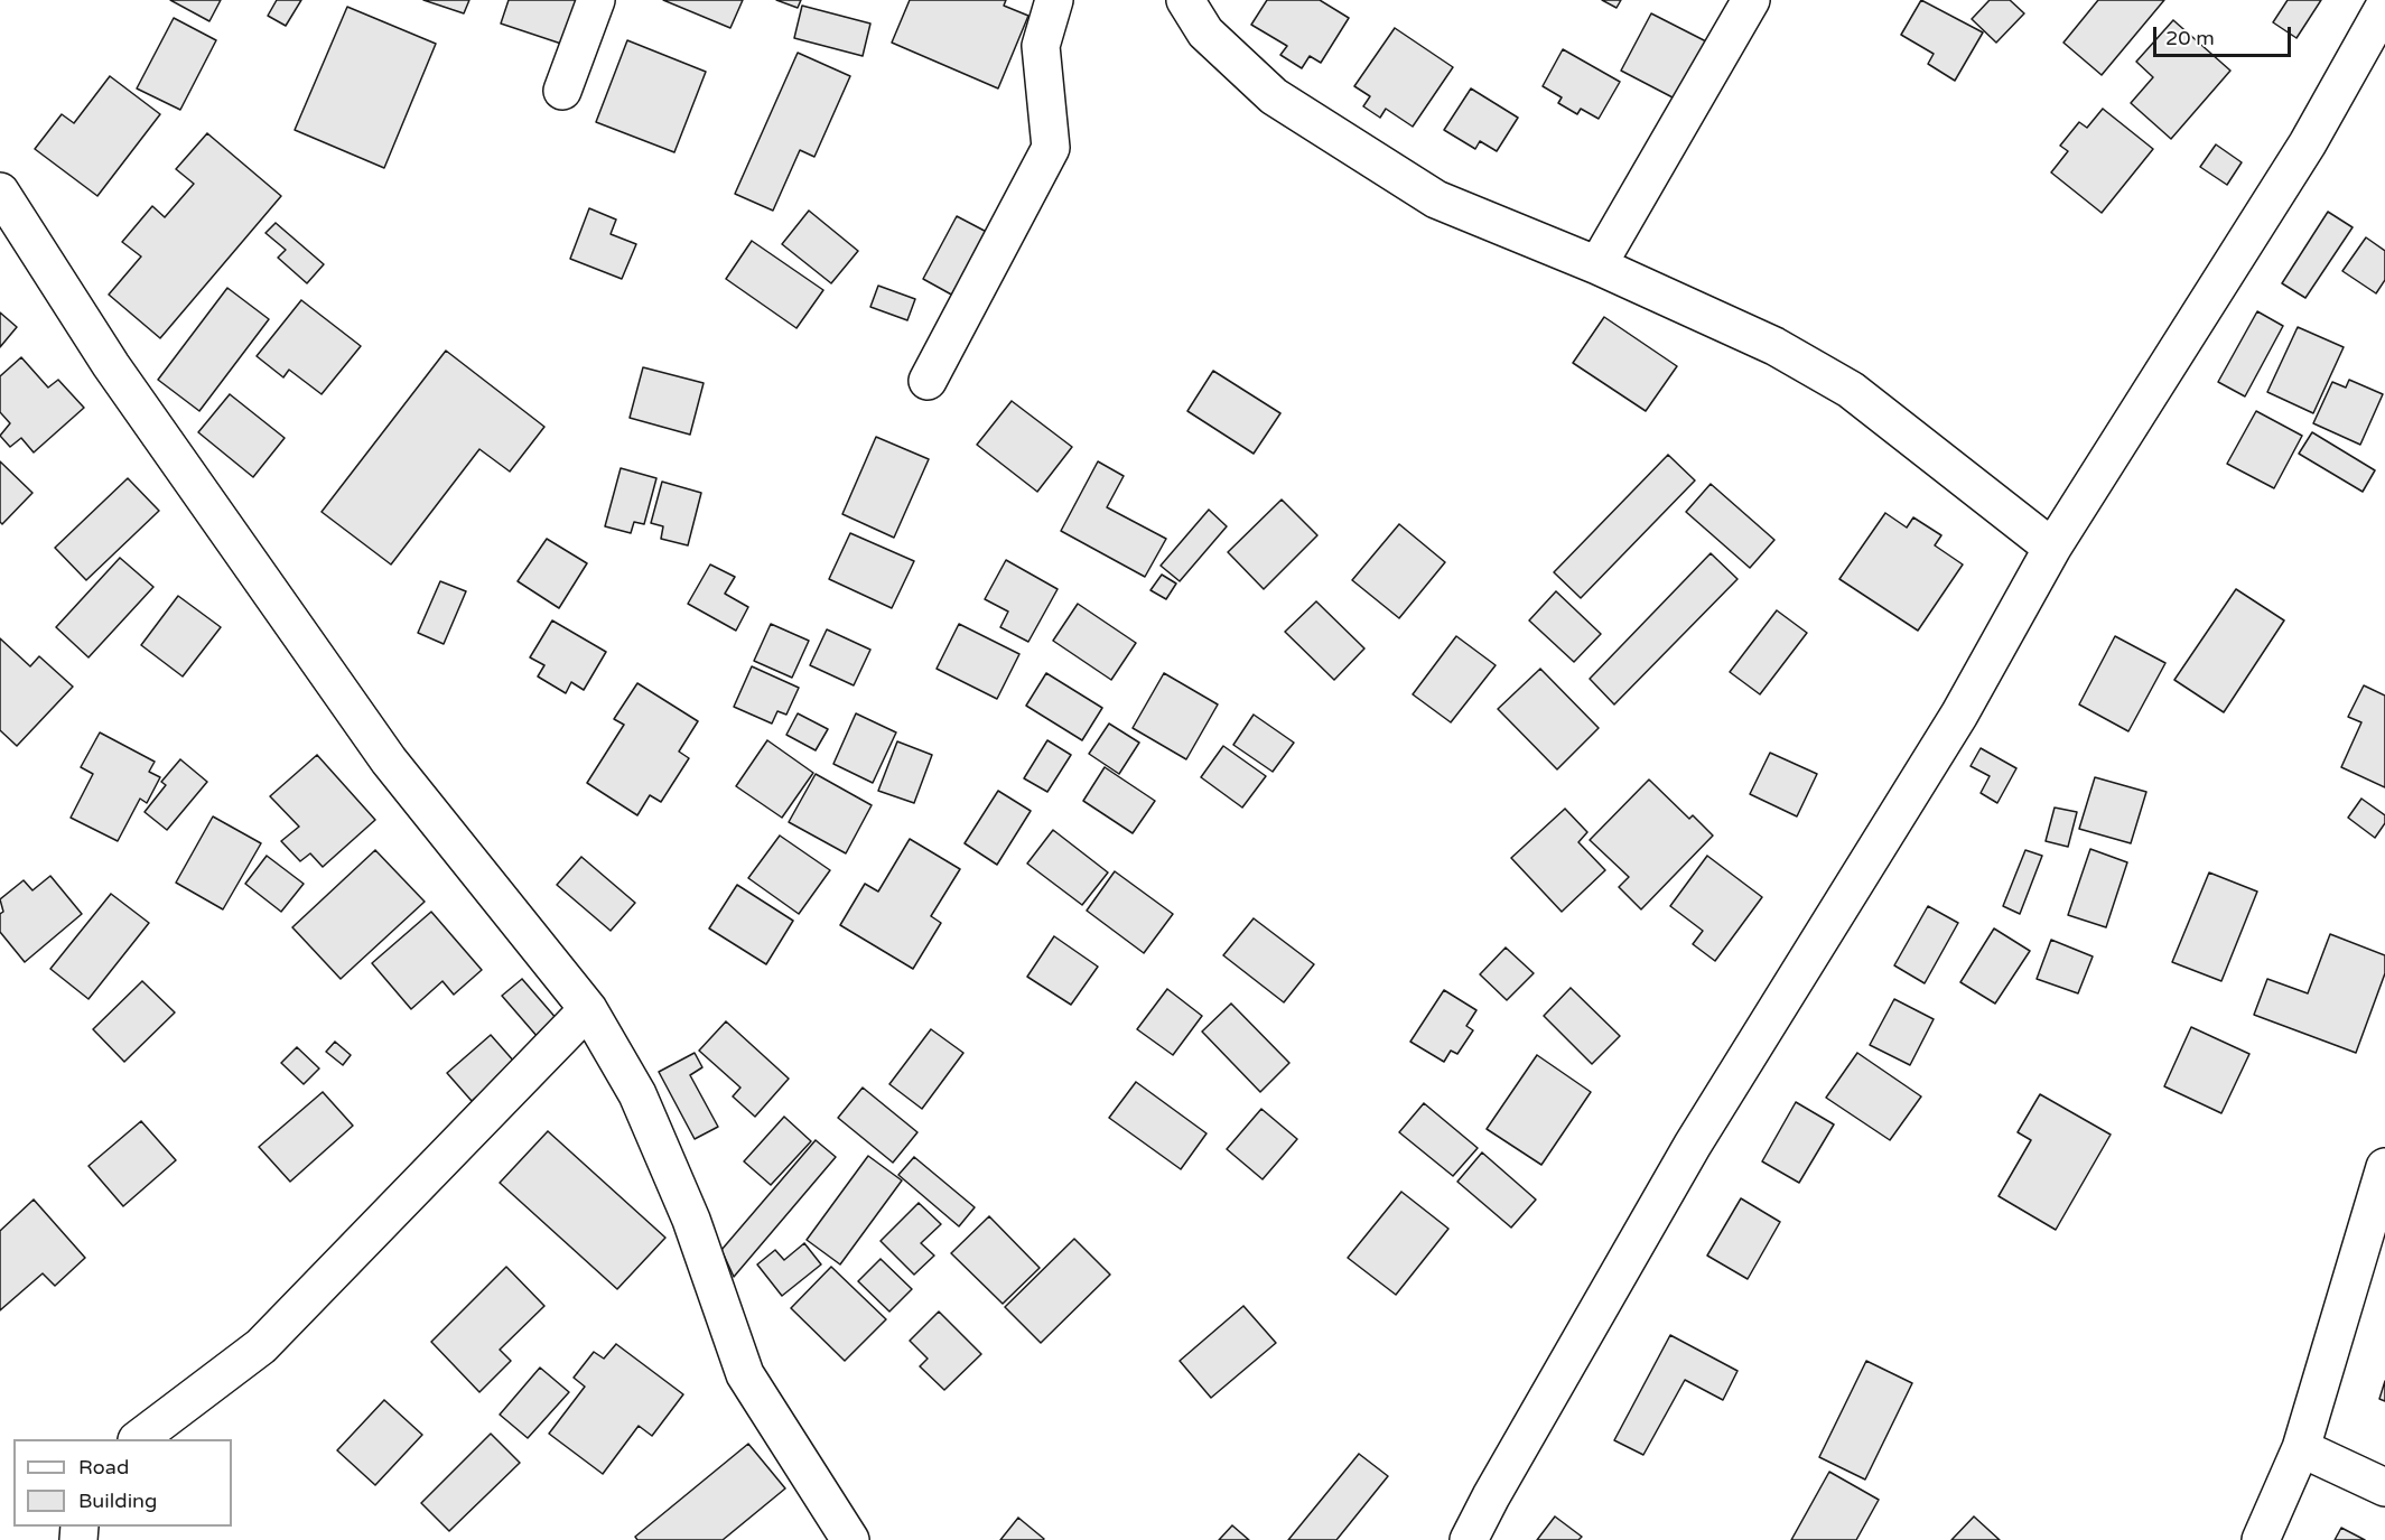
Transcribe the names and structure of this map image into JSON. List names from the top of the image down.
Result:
{
  "legend": ["Road", "Building"],
  "scale_bar": "20 m"
}
